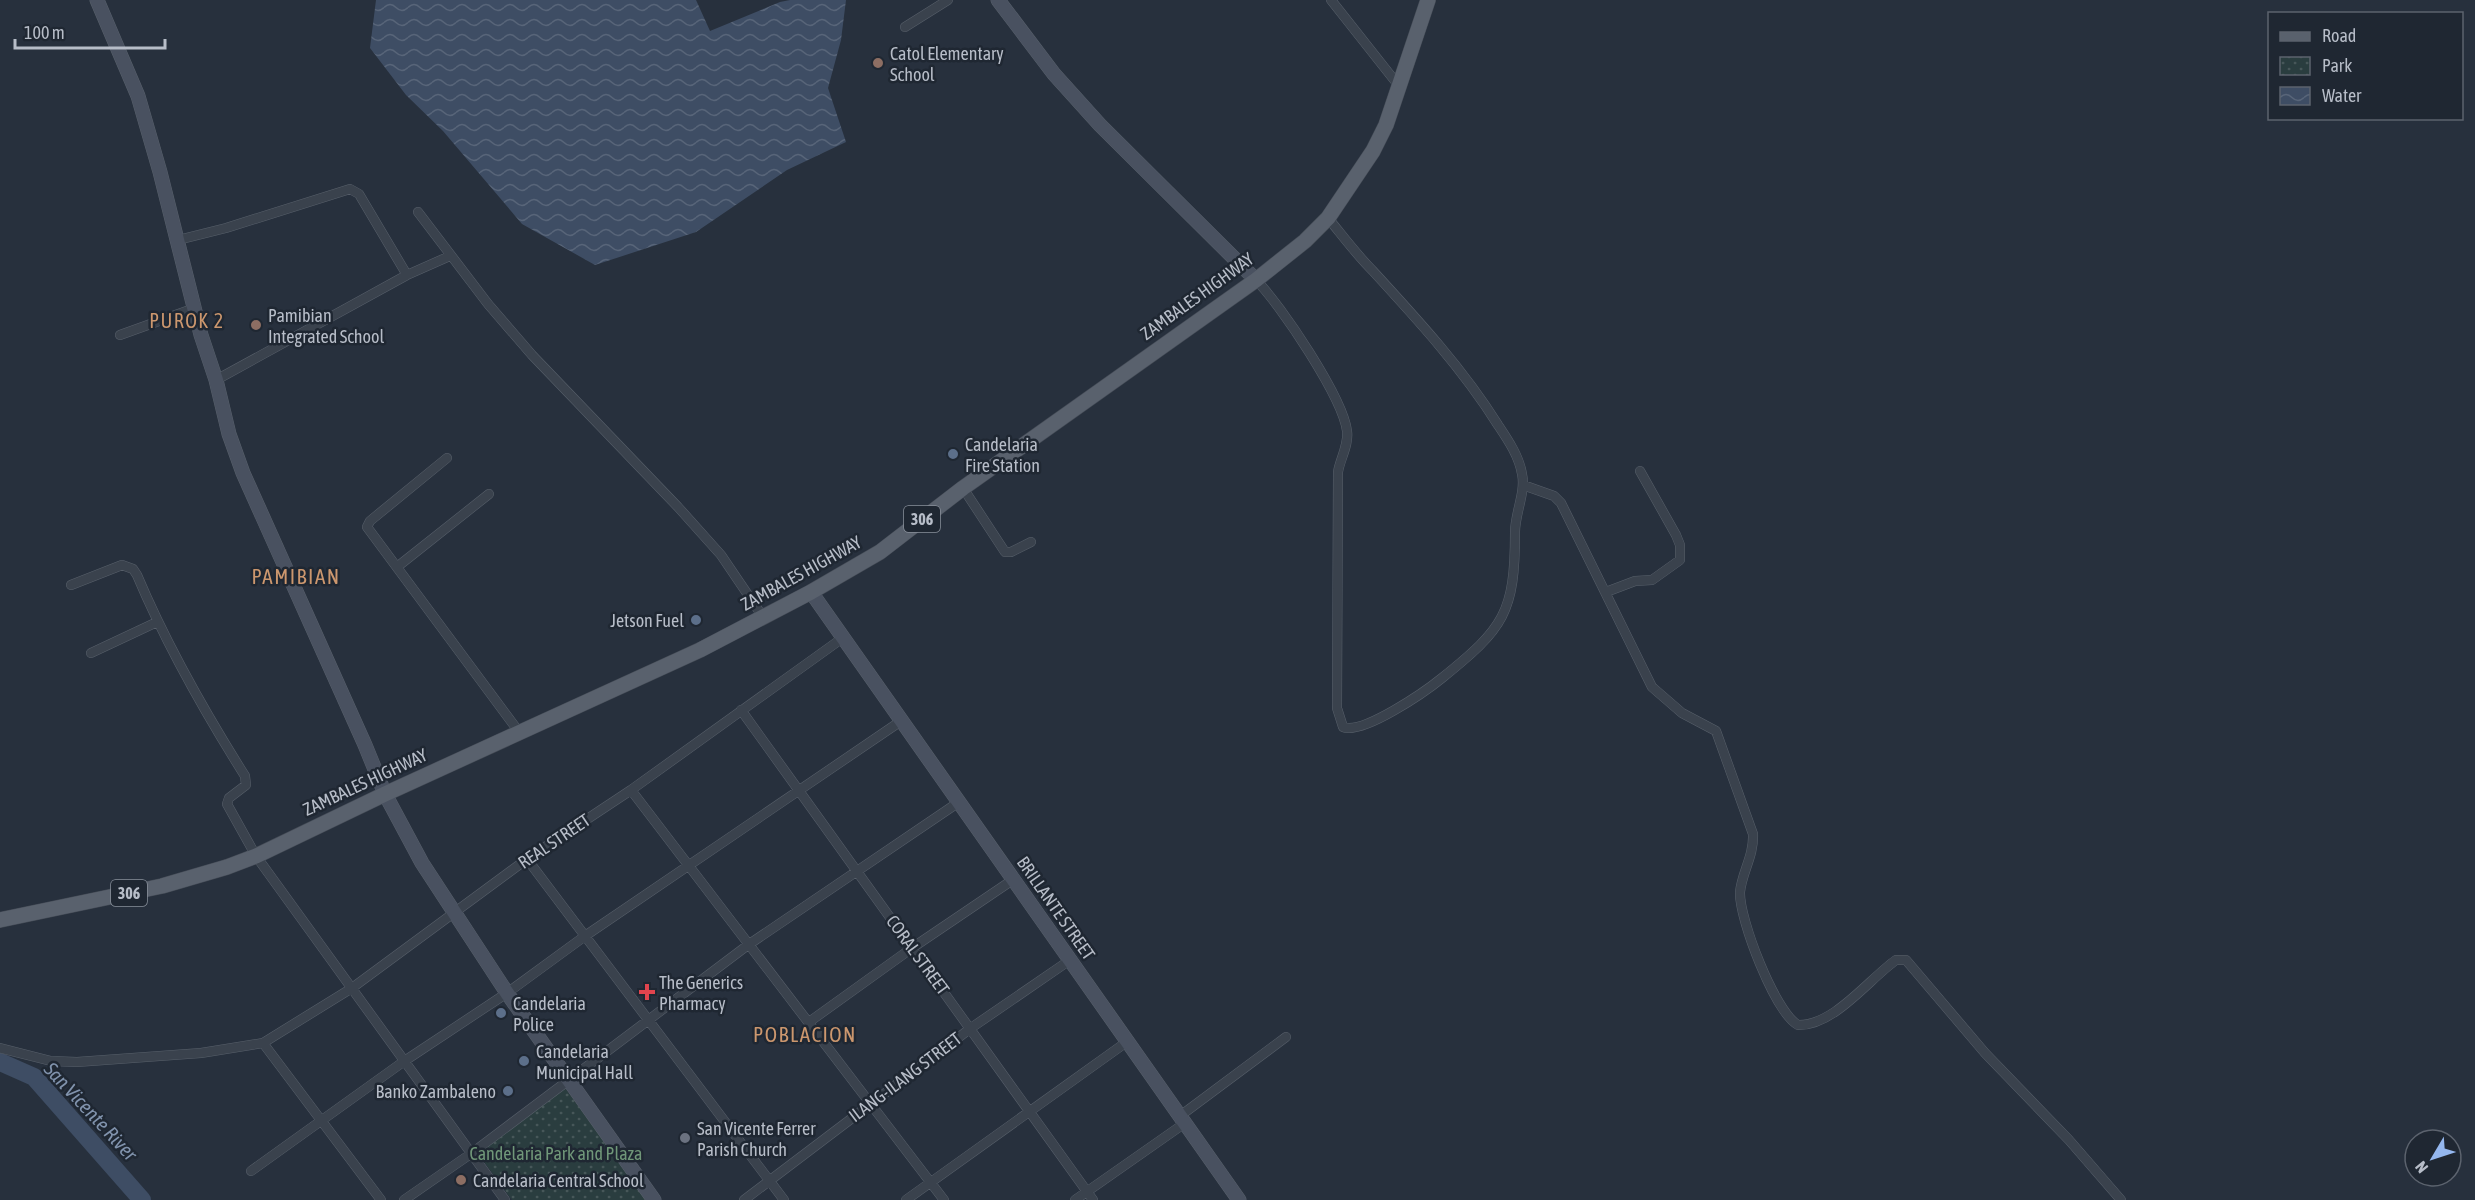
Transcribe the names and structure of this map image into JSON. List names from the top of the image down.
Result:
{
  "streets": {
    "main road": ["ZAMBALES HIGHWAY", "306"],
    "street": [
      "REAL STREET",
      "BRILLANTE STREET",
      "CORAL STREET",
      "ILANG-ILANG STREET"
    ]
  },
  "crossings": [
    ["ZAMBALES HIGHWAY", "BRILLANTE STREET"],
    ["REAL STREET", "BRILLANTE STREET"],
    ["REAL STREET", "CORAL STREET"],
    ["BRILLANTE STREET", "ILANG-ILANG STREET"],
    ["CORAL STREET", "ILANG-ILANG STREET"]
  ],
  "districts": ["PUROK 2", "PAMIBIAN", "POBLACION"],
  "water": ["San Vicente River"],
  "parks": ["Candelaria Park and Plaza"],
  "places": {
    "other": [
      "Catol Elementary School",
      "Pamibian Integrated School",
      "Candelaria Fire Station",
      "Jetson Fuel",
      "Candelaria Police",
      "Candelaria Municipal Hall",
      "Banko Zambaleno",
      "San Vicente Ferrer Parish Church",
      "Candelaria Central School"
    ],
    "health": ["The Generics Pharmacy"]
  },
  "legend": ["Road", "Park", "Water"],
  "scale_bar": "100 m",
  "north": "bottom left"
}
